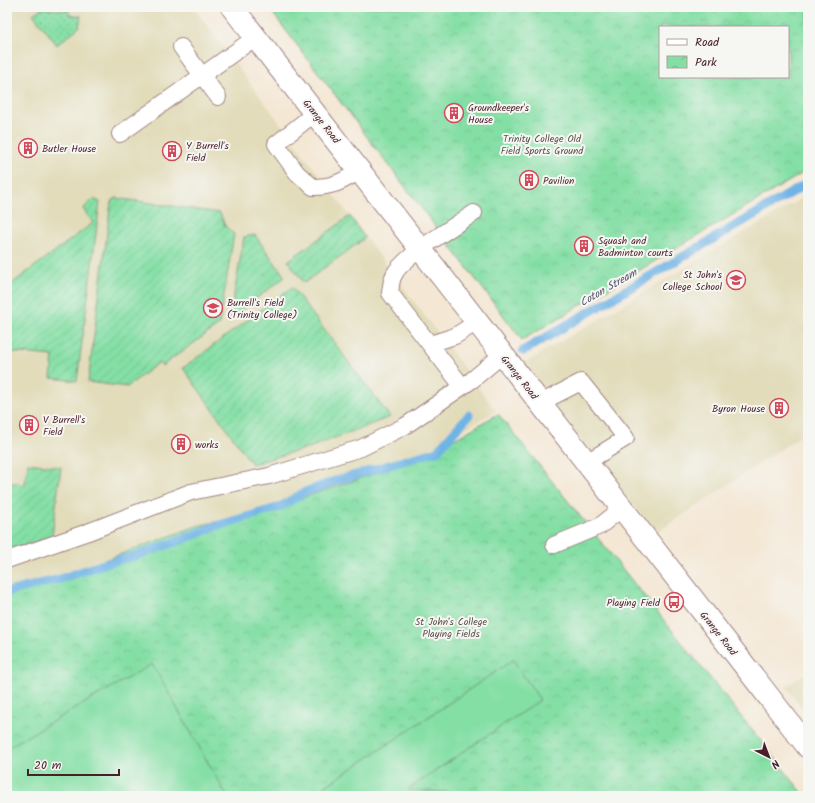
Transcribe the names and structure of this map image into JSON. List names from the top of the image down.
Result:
{
  "streets": {
    "street": ["Grange Road"]
  },
  "water": ["Coton Stream"],
  "parks": ["Trinity College Old Field Sports Ground", "St John's College Playing Fields"],
  "places": {
    "building": [
      "Groundkeeper's House",
      "Butler House",
      "Y Burrell's Field",
      "Pavilion",
      "Squash and Badminton courts",
      "Byron House",
      "V Burrell's Field",
      "works"
    ],
    "school or university": ["St John's College School", "Burrell's Field (Trinity College)"],
    "bus stop": ["Playing Field"]
  },
  "legend": ["Road", "Park"],
  "scale_bar": "20 m",
  "north": "bottom right"
}
